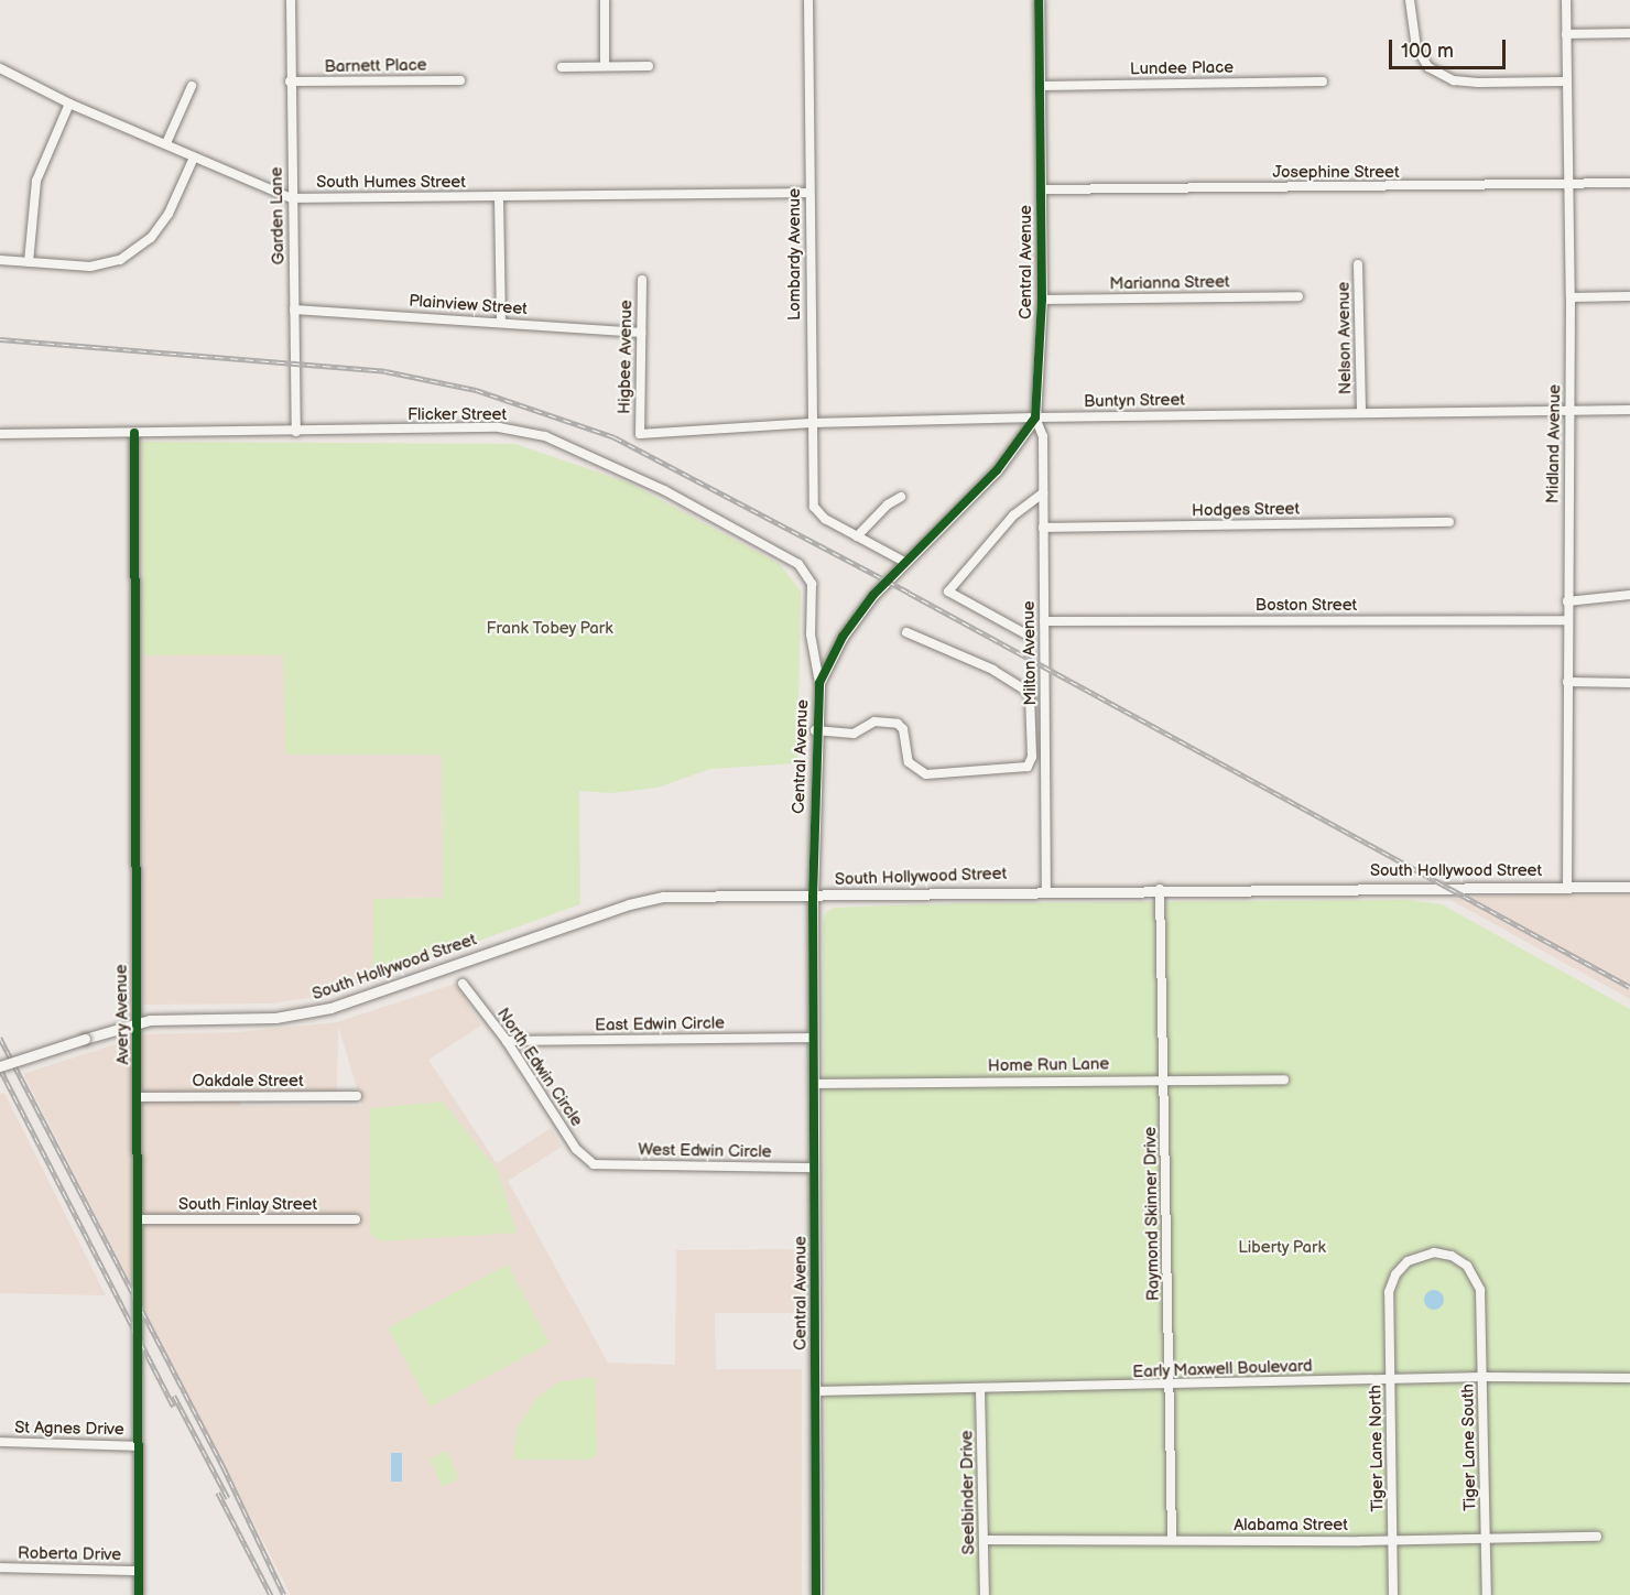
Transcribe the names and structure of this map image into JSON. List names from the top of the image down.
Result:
{
  "streets": {
    "main road": ["Central Avenue", "South Hollywood Street"],
    "street": [
      "Barnett Place",
      "Lundee Place",
      "Josephine Street",
      "South Humes Street",
      "Garden Lane",
      "Lombardy Avenue",
      "Marianna Street",
      "Plainview Street",
      "Nelson Avenue",
      "Higbee Avenue",
      "Buntyn Street",
      "Flicker Street",
      "Midland Avenue",
      "Hodges Street",
      "Boston Street",
      "Milton Avenue",
      "Avery Avenue",
      "East Edwin Circle",
      "Home Run Lane",
      "North Edwin Circle",
      "Oakdale Street",
      "West Edwin Circle",
      "South Finlay Street",
      "Raymond Skinner Drive",
      "Early Maxwell Boulevard",
      "St Agnes Drive",
      "Tiger Lane South",
      "Tiger Lane North",
      "Seelbinder Drive",
      "Alabama Street",
      "Roberta Drive"
    ]
  },
  "crossings": [
    ["Barnett Place", "Garden Lane"],
    ["Lundee Place", "Central Avenue"],
    ["Josephine Street", "Central Avenue"],
    ["Josephine Street", "Midland Avenue"],
    ["South Humes Street", "Garden Lane"],
    ["South Humes Street", "Lombardy Avenue"],
    ["Garden Lane", "Plainview Street"],
    ["Garden Lane", "Flicker Street"],
    ["Lombardy Avenue", "Buntyn Street"],
    ["Central Avenue", "Marianna Street"],
    ["Central Avenue", "Buntyn Street"],
    ["Central Avenue", "Flicker Street"],
    ["Central Avenue", "Milton Avenue"],
    ["Central Avenue", "South Hollywood Street"],
    ["Central Avenue", "East Edwin Circle"],
    ["Central Avenue", "Home Run Lane"],
    ["Central Avenue", "West Edwin Circle"],
    ["Central Avenue", "Early Maxwell Boulevard"],
    ["Plainview Street", "Higbee Avenue"],
    ["Nelson Avenue", "Buntyn Street"],
    ["Higbee Avenue", "Buntyn Street"],
    ["Buntyn Street", "Midland Avenue"],
    ["Buntyn Street", "Milton Avenue"],
    ["Flicker Street", "Avery Avenue"],
    ["Midland Avenue", "Boston Street"],
    ["Midland Avenue", "South Hollywood Street"],
    ["Hodges Street", "Milton Avenue"],
    ["Boston Street", "Milton Avenue"],
    ["Milton Avenue", "South Hollywood Street"],
    ["South Hollywood Street", "Avery Avenue"],
    ["South Hollywood Street", "Raymond Skinner Drive"],
    ["Avery Avenue", "Oakdale Street"],
    ["Avery Avenue", "South Finlay Street"],
    ["Avery Avenue", "St Agnes Drive"],
    ["Avery Avenue", "Roberta Drive"],
    ["East Edwin Circle", "North Edwin Circle"],
    ["Home Run Lane", "Raymond Skinner Drive"],
    ["North Edwin Circle", "West Edwin Circle"],
    ["Raymond Skinner Drive", "Early Maxwell Boulevard"],
    ["Raymond Skinner Drive", "Alabama Street"],
    ["Early Maxwell Boulevard", "Tiger Lane South"],
    ["Early Maxwell Boulevard", "Tiger Lane North"],
    ["Early Maxwell Boulevard", "Seelbinder Drive"],
    ["Tiger Lane South", "Tiger Lane North"],
    ["Tiger Lane South", "Alabama Street"],
    ["Tiger Lane North", "Alabama Street"],
    ["Seelbinder Drive", "Alabama Street"]
  ],
  "parks": ["Frank Tobey Park", "Liberty Park"],
  "scale_bar": "100 m"
}
